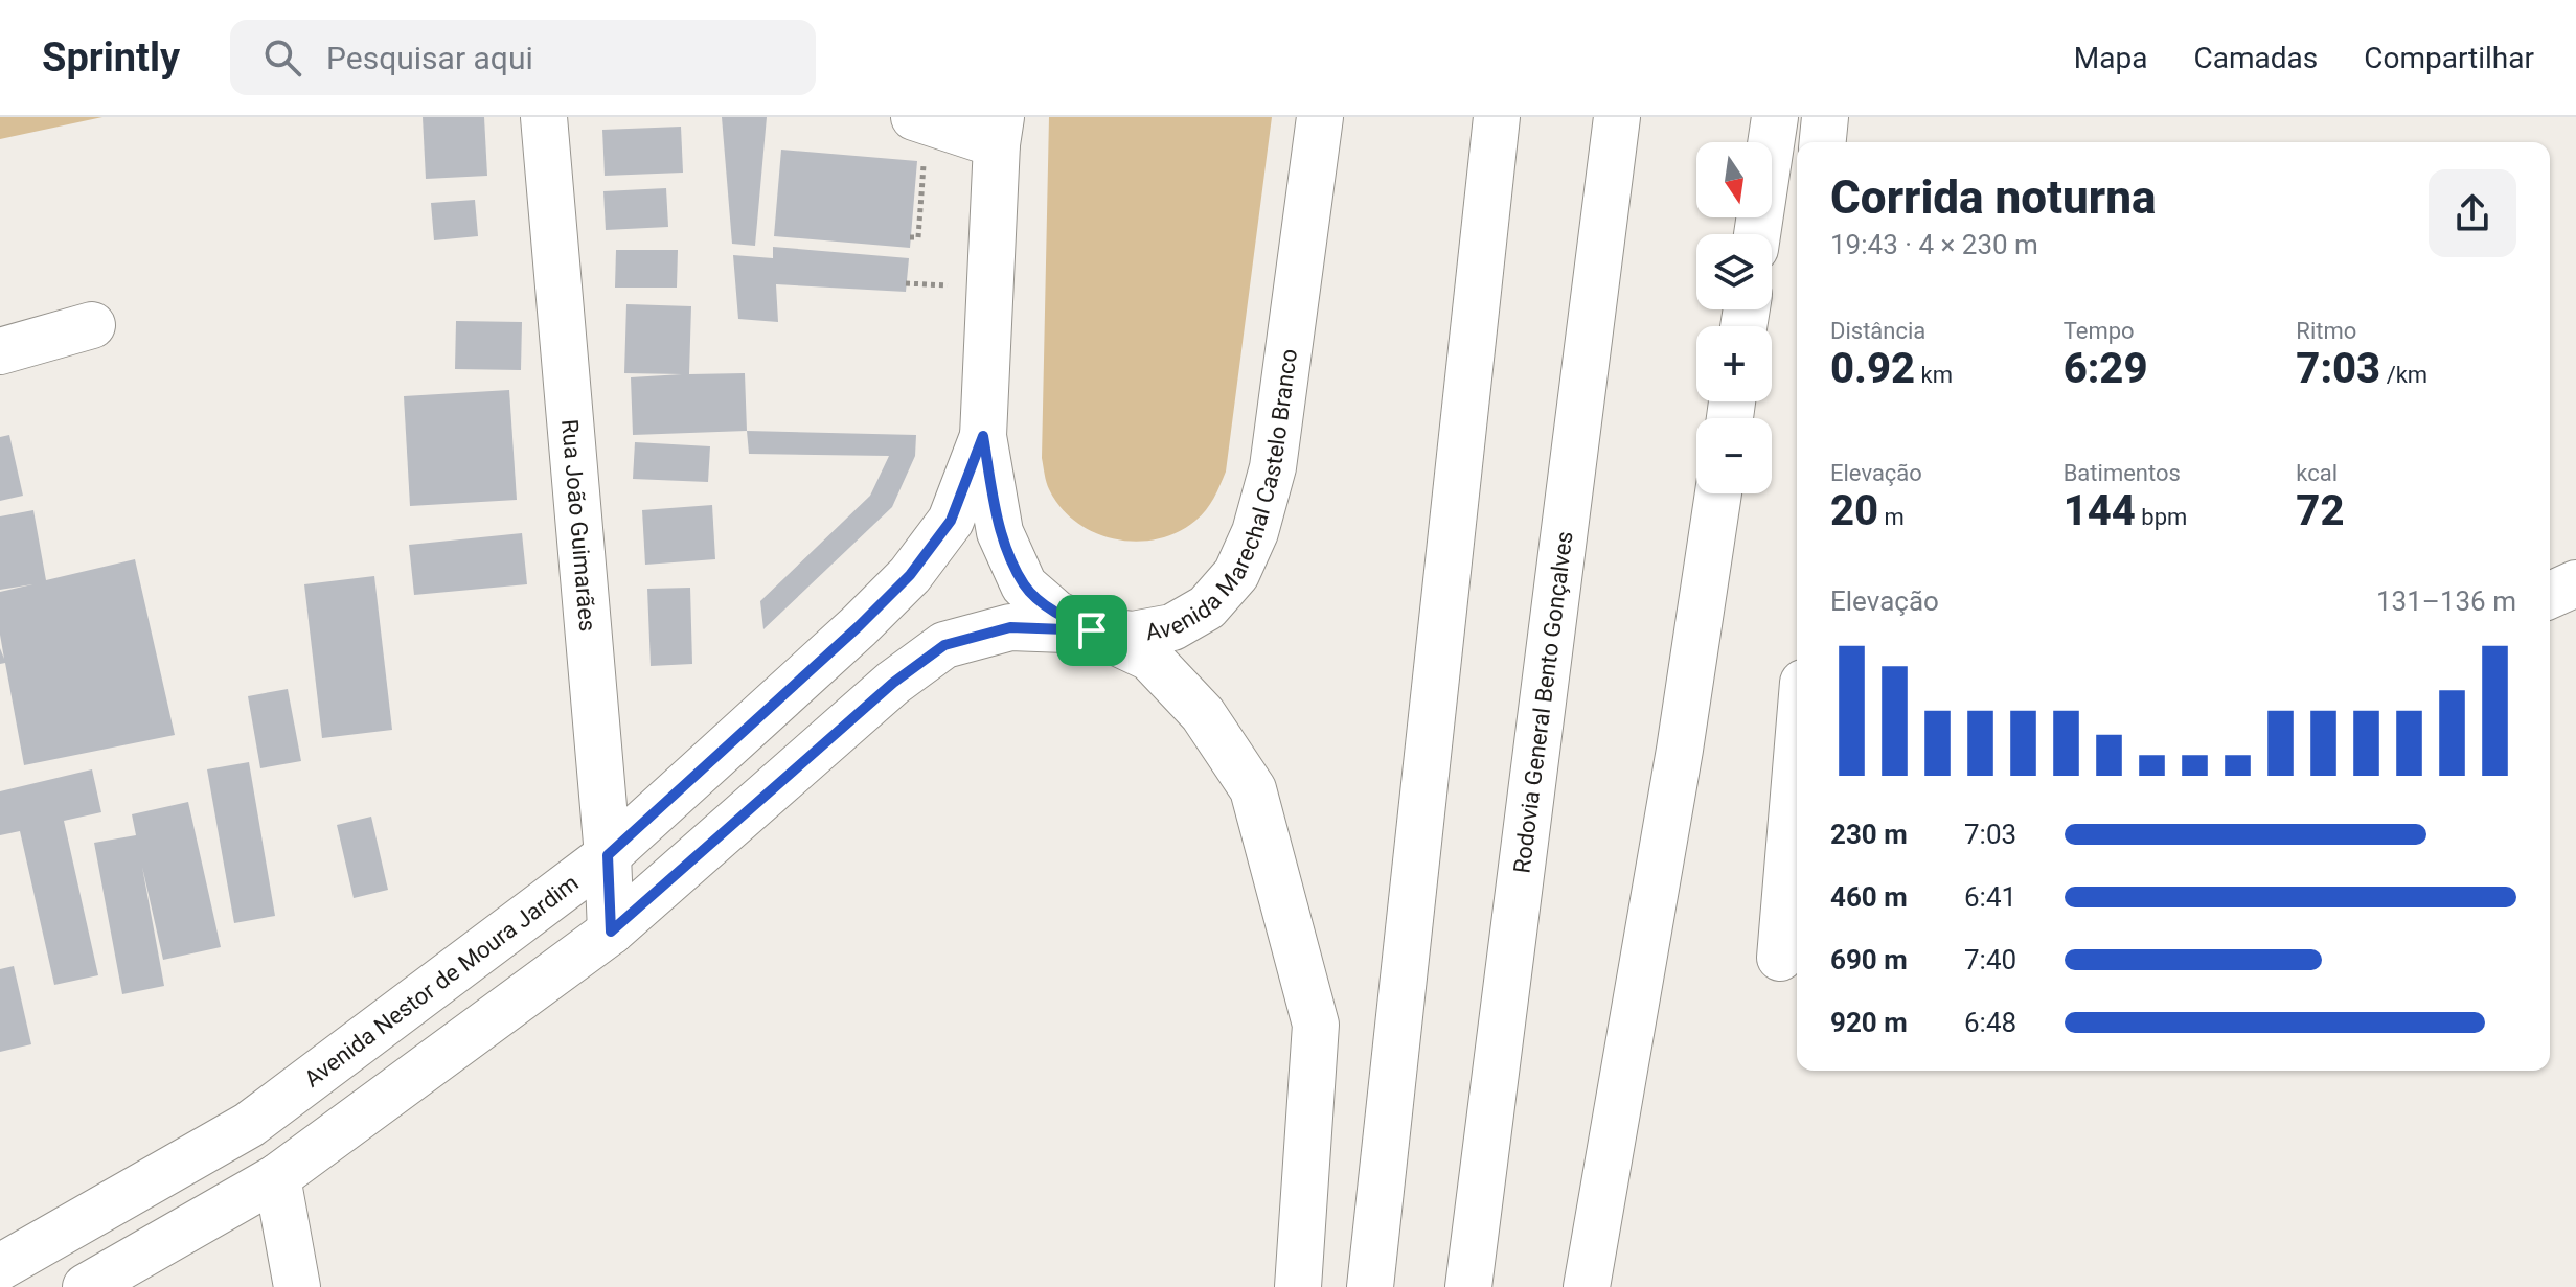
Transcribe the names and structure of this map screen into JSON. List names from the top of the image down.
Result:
{
  "streets": {
    "main road": [
      "Avenida Marechal Castelo Branco",
      "Rua João Guimarães",
      "Rodovia General Bento Gonçalves",
      "Avenida Nestor de Moura Jardim"
    ]
  },
  "crossings": [
    ["Avenida Marechal Castelo Branco", "Avenida Nestor de Moura Jardim"],
    ["Rua João Guimarães", "Avenida Nestor de Moura Jardim"]
  ],
  "north": "bottom",
  "page": {
    "header": "Sprintly",
    "search": "Pesquisar aqui",
    "nav": ["Mapa", "Camadas", "Compartilhar"],
    "map_buttons": ["+", "−"],
    "heading": ["Corrida noturna", "19:43 · 4 × 230 m"],
    "stats": [
      ["Distância", "0.92 km"],
      ["Tempo", "6:29"],
      ["Ritmo", "7:03 /km"],
      ["Elevação", "20 m"],
      ["Batimentos", "144 bpm"],
      ["kcal", "72"]
    ],
    "chart": ["Elevação", "131–136 m"],
    "list": [
      {
        "name": "230 m",
        "note": "7:03"
      },
      {
        "name": "460 m",
        "note": "6:41"
      },
      {
        "name": "690 m",
        "note": "7:40"
      },
      {
        "name": "920 m",
        "note": "6:48"
      }
    ]
  }
}
